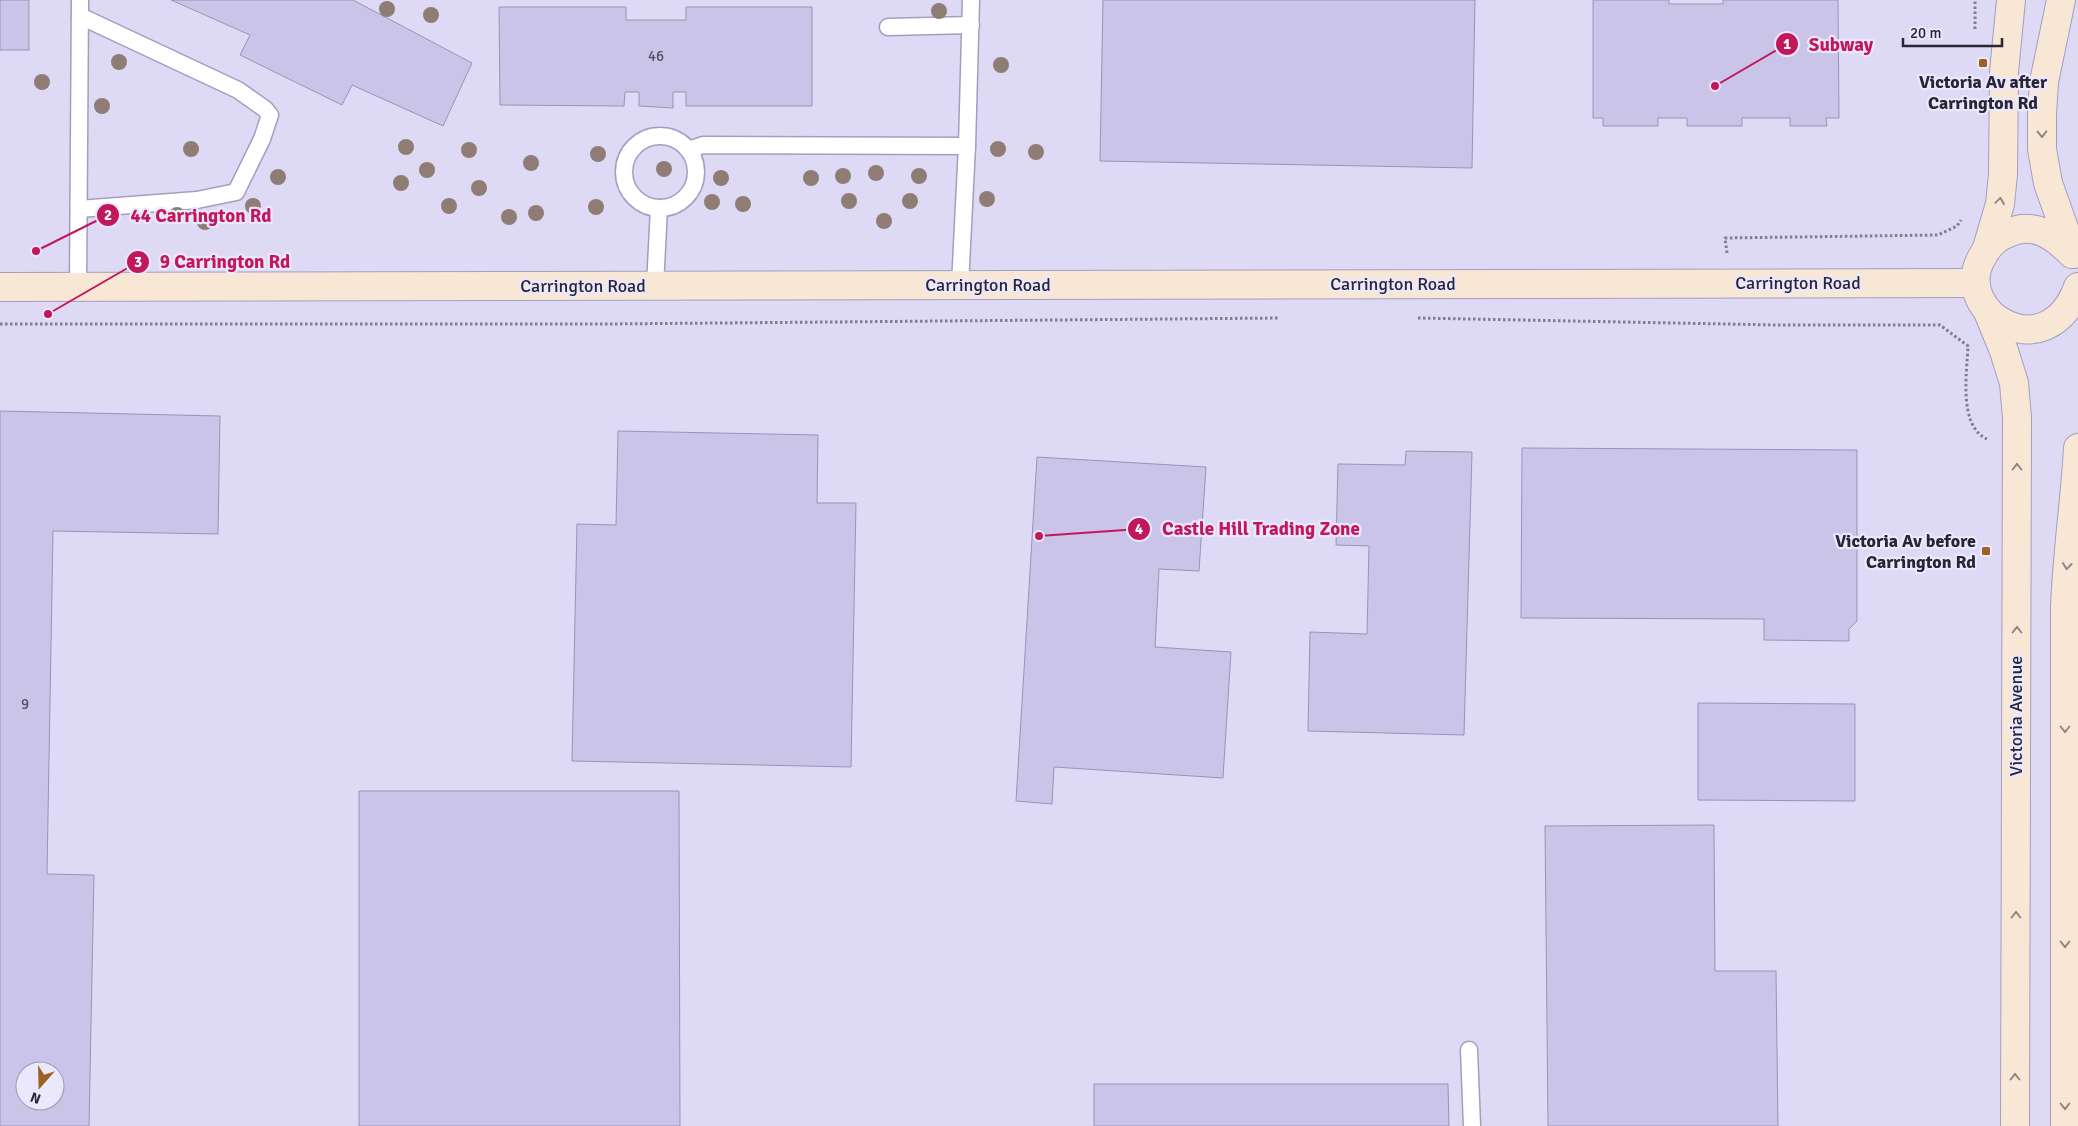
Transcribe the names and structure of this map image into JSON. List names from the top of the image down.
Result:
{
  "streets": {
    "main road": ["Carrington Road", "Victoria Avenue"]
  },
  "crossings": [
    ["Carrington Road", "Victoria Avenue"]
  ],
  "places": {
    "transit": ["Victoria Av after Carrington Rd", "Victoria Av before Carrington Rd"],
    "other": [
      "Subway",
      "44 Carrington Rd",
      "9 Carrington Rd",
      "Castle Hill Trading Zone"
    ]
  },
  "house_numbers": ["46", "9"],
  "scale_bar": "20 m",
  "north": "bottom"
}
